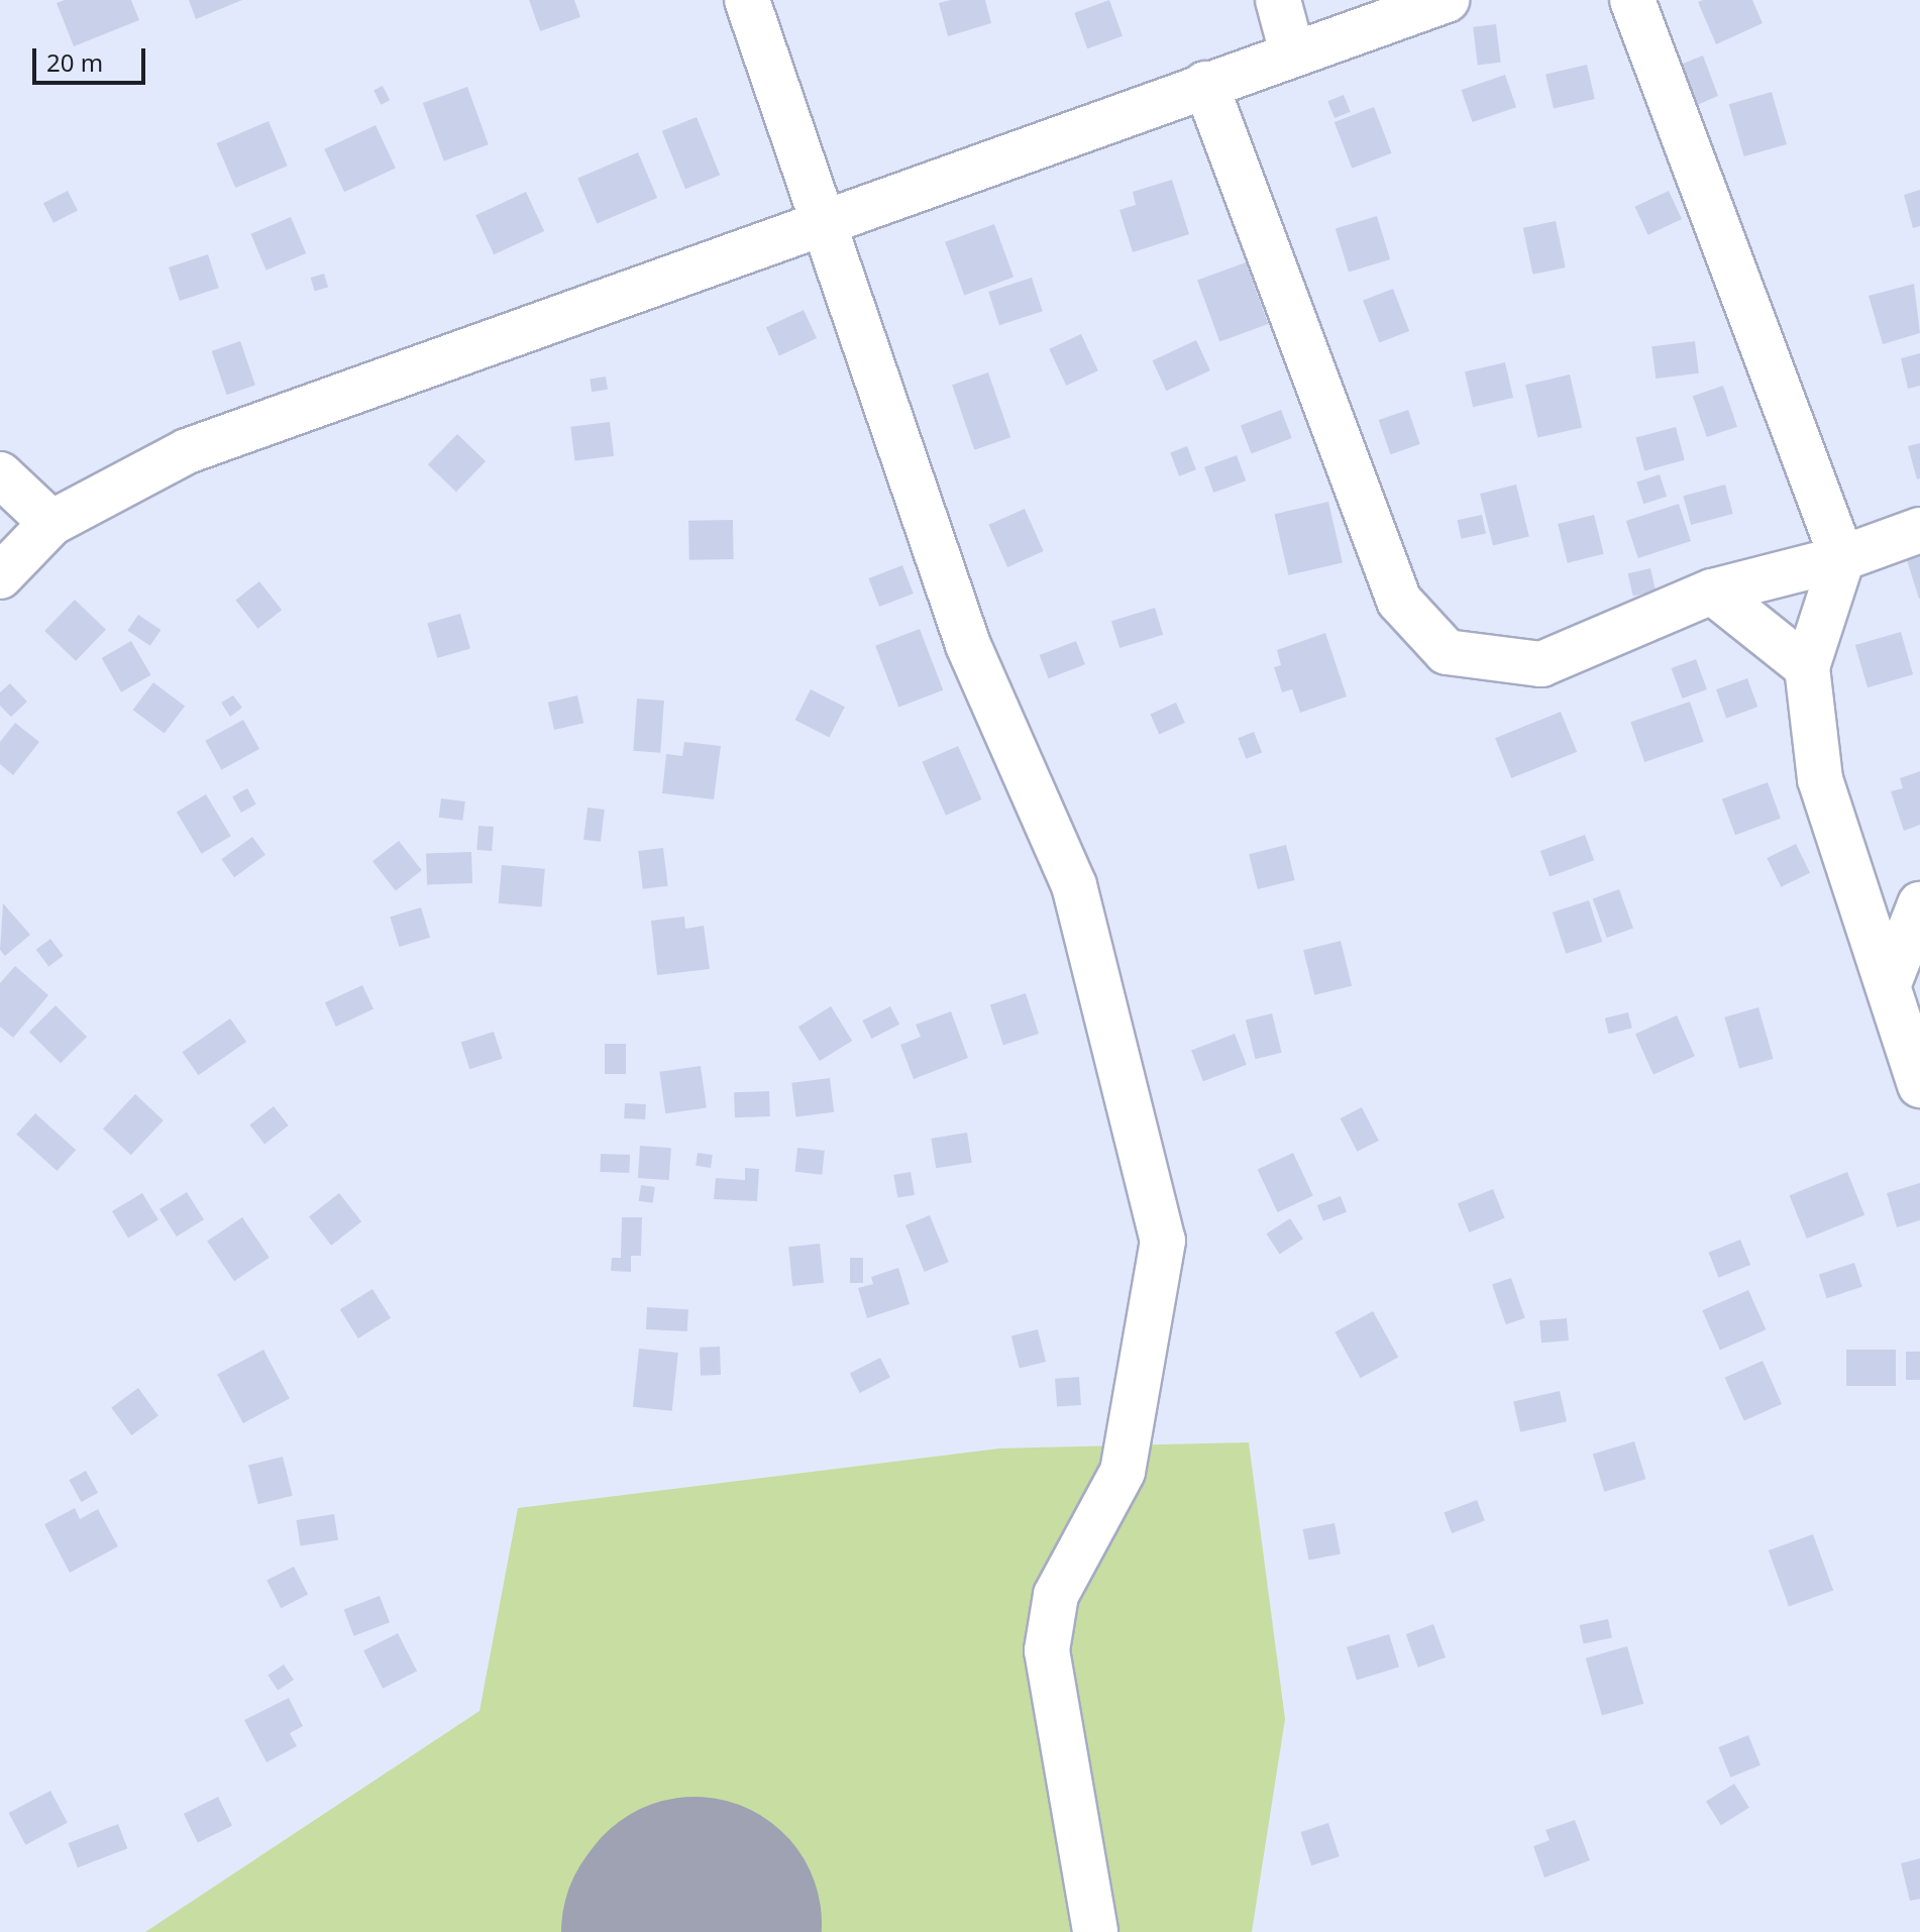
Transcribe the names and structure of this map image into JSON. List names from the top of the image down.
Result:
{
  "scale_bar": "20 m"
}
